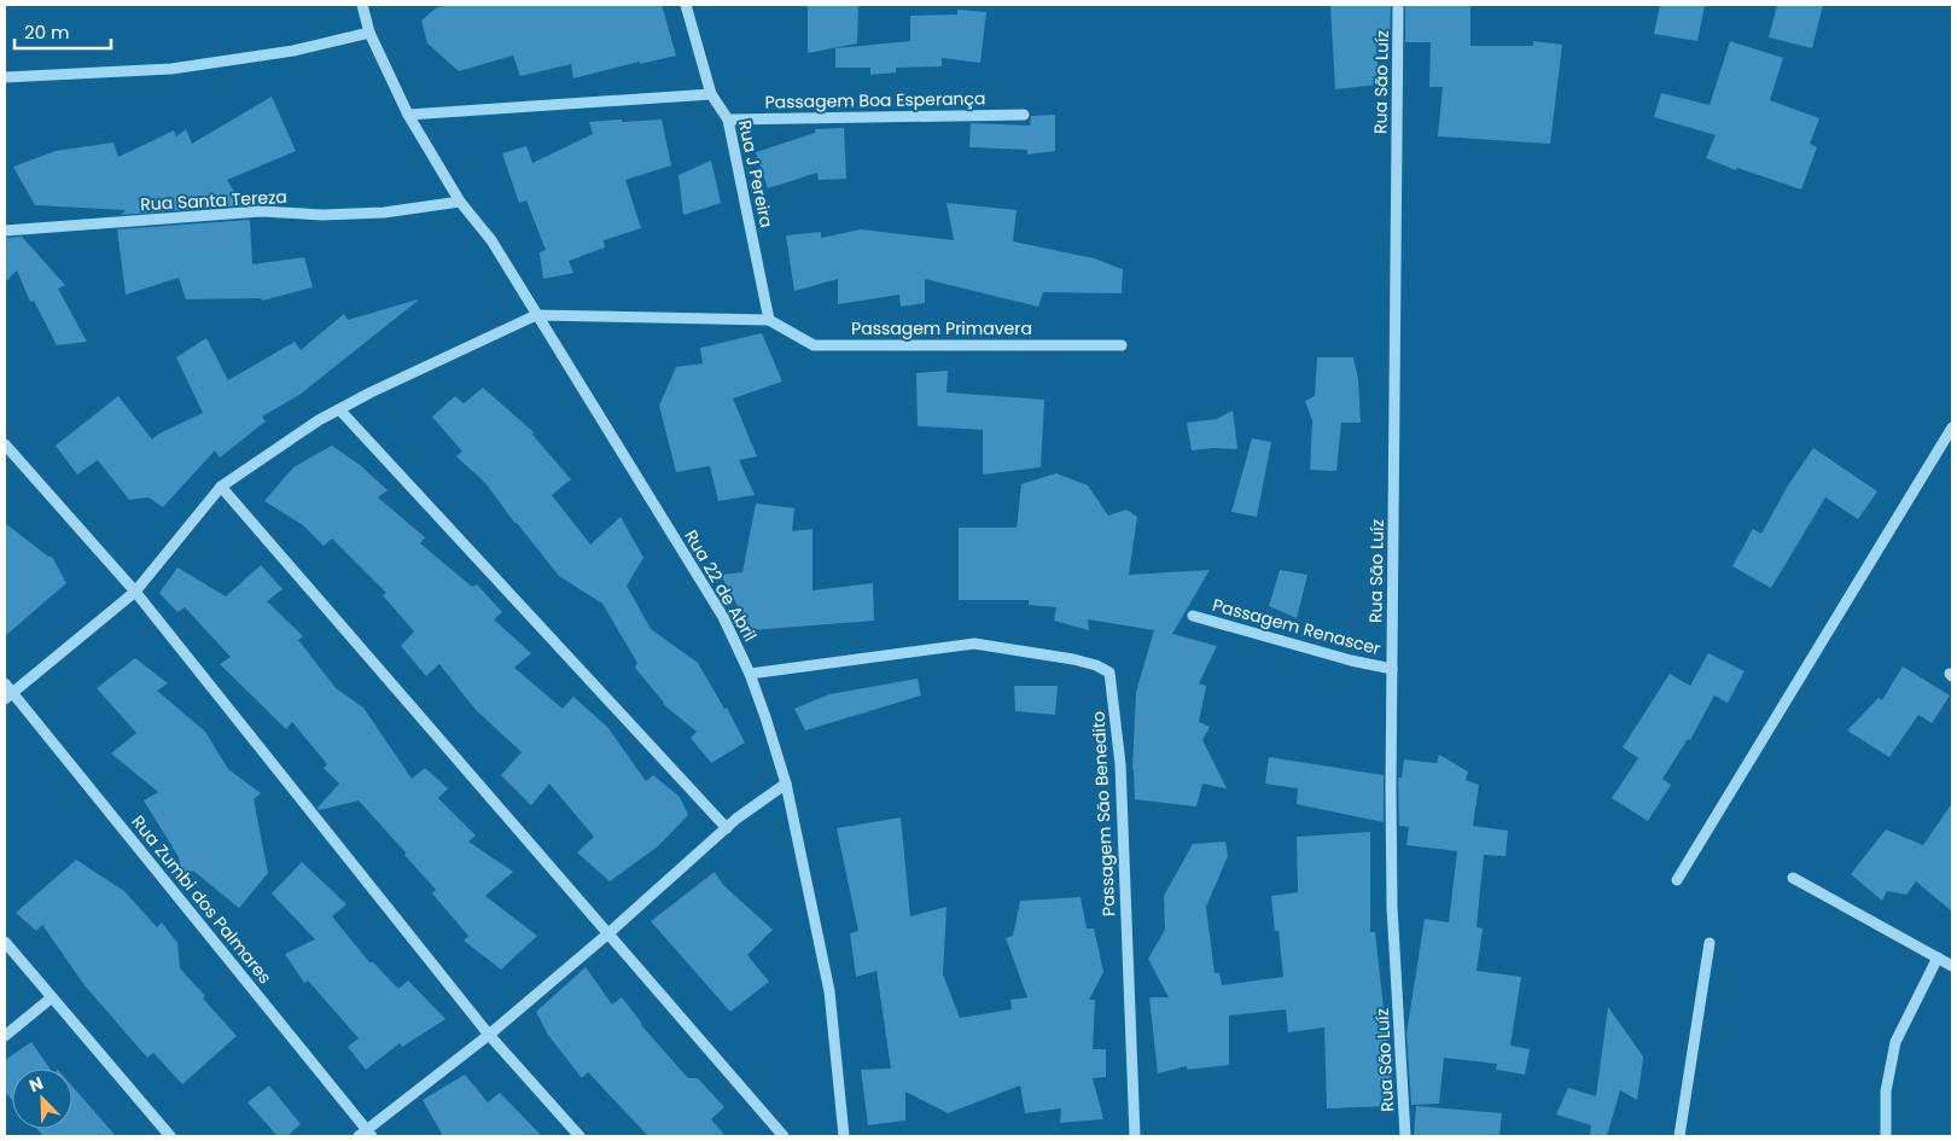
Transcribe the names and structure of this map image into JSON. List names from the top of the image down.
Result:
{
  "streets": {
    "street": [
      "Rua São Luíz",
      "Passagem Boa Esperança",
      "Rua J Pereira",
      "Rua Santa Tereza",
      "Passagem Primavera",
      "Rua 22 de Abril",
      "Passagem Renascer",
      "Passagem São Benedito",
      "Rua Zumbi dos Palmares"
    ]
  },
  "crossings": [
    ["Rua São Luíz", "Passagem Renascer"],
    ["Passagem Boa Esperança", "Rua J Pereira"],
    ["Rua J Pereira", "Passagem Primavera"],
    ["Rua Santa Tereza", "Rua 22 de Abril"],
    ["Rua 22 de Abril", "Passagem São Benedito"]
  ],
  "scale_bar": "20 m",
  "north": "top left"
}
